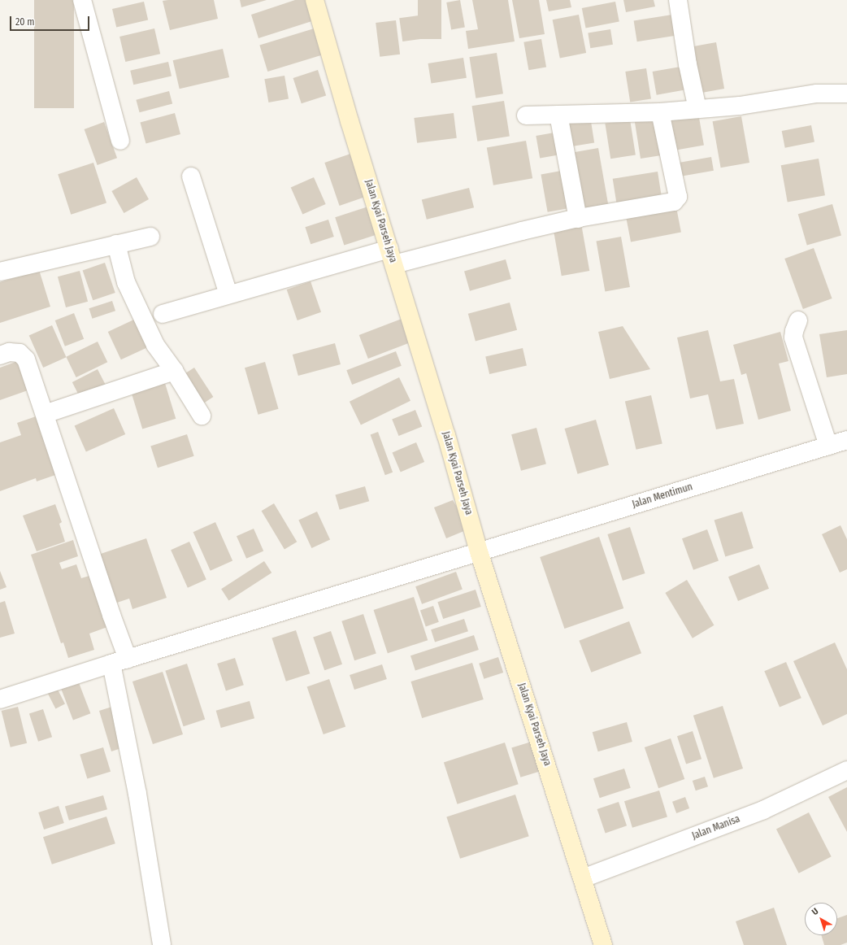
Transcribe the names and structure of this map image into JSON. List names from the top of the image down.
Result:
{
  "streets": {
    "main road": ["Jalan Kyai Parseh Jaya"],
    "street": ["Jalan Mentimun", "Jalan Manisa"]
  },
  "crossings": [
    ["Jalan Kyai Parseh Jaya", "Jalan Mentimun"],
    ["Jalan Kyai Parseh Jaya", "Jalan Manisa"]
  ],
  "scale_bar": "20 m",
  "north": "top left"
}
